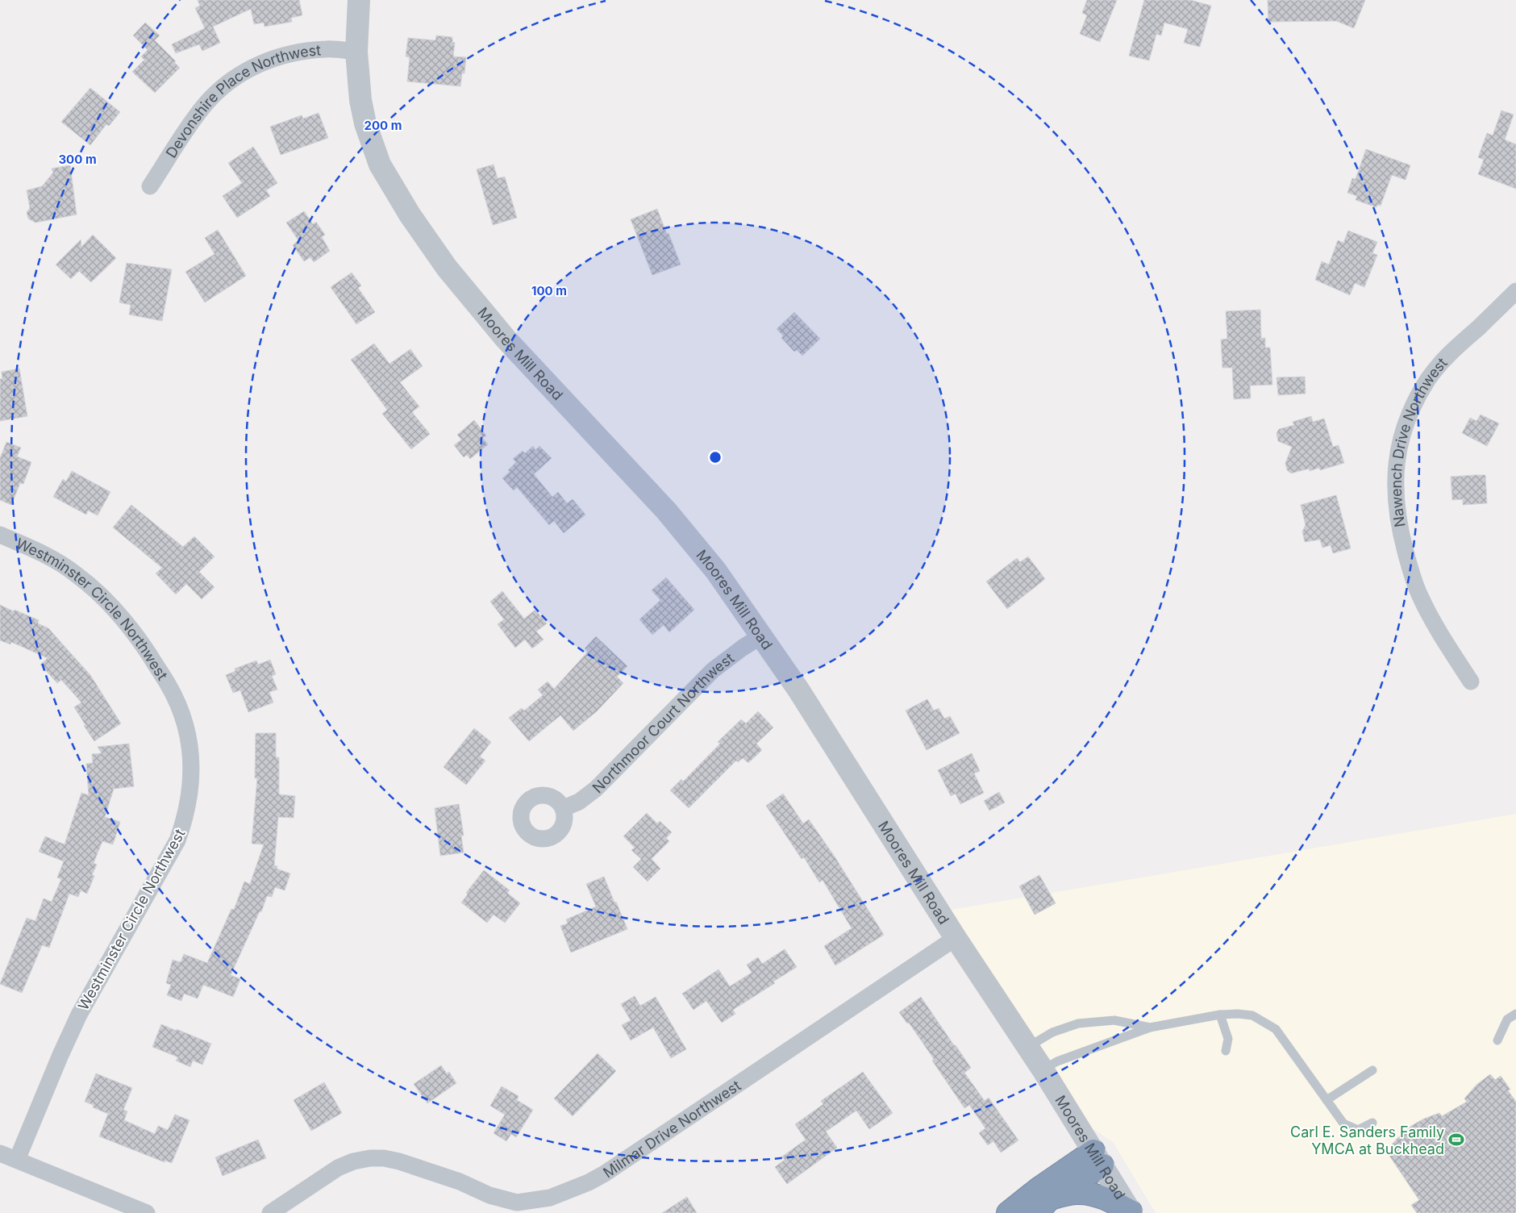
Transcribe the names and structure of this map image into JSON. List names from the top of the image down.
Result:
{
  "streets": {
    "street": [
      "Devonshire Place Northwest",
      "Moores Mill Road",
      "Nawench Drive Northwest",
      "Westminster Circle Northwest",
      "Northmoor Court Northwest",
      "Milmar Drive Northwest"
    ]
  },
  "crossings": [
    ["Devonshire Place Northwest", "Moores Mill Road"],
    ["Moores Mill Road", "Northmoor Court Northwest"],
    ["Moores Mill Road", "Milmar Drive Northwest"]
  ],
  "places": {
    "sports": ["Carl E. Sanders Family YMCA at Buckhead"]
  },
  "rings": ["200 m", "300 m", "100 m"]
}
